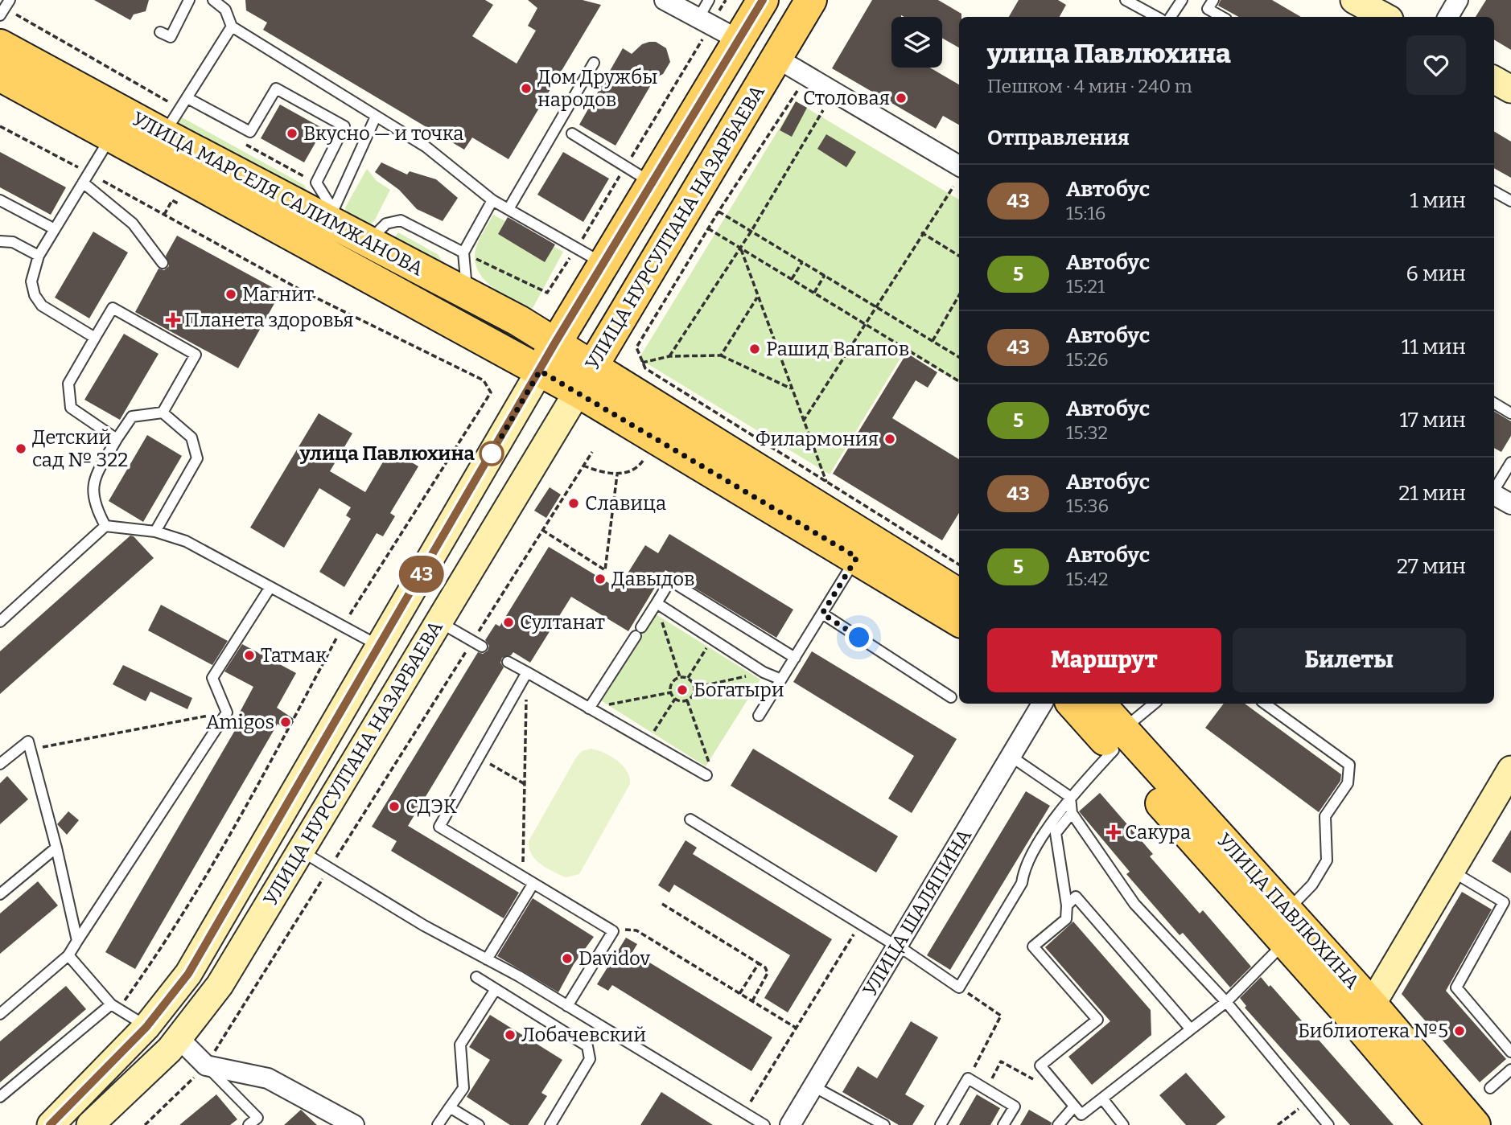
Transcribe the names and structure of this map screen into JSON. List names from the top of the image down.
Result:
{
  "streets": {
    "main road": ["УЛИЦА МАРСЕЛЯ САЛИМЖАНОВА", "УЛИЦА НУРСУЛТАНА НАЗАРБАЕВА", "УЛИЦА ПАВЛЮХИНА"],
    "street": ["УЛИЦА ШАЛЯПИНА"]
  },
  "crossings": [
    ["УЛИЦА МАРСЕЛЯ САЛИМЖАНОВА", "УЛИЦА НУРСУЛТАНА НАЗАРБАЕВА"]
  ],
  "places": {
    "other": [
      "Дом Дружбы народов",
      "Столовая",
      "Вкусно — и точка",
      "Магнит",
      "Рашид Вагапов",
      "Филармония",
      "Детский сад № 322",
      "улица Павлюхина",
      "Славица",
      "Давыдов",
      "Султанат",
      "Татмак",
      "Богатыри",
      "Amigos",
      "СДЭК",
      "Davidov",
      "Библиотека №5",
      "Лобачевский"
    ],
    "health": ["Планета здоровья", "Сакура"]
  },
  "lines": ["bus line 43"],
  "page": {
    "on_map": "43",
    "heading": [
      ["улица Павлюхина", "Пешком · 4 мин · 240 m"],
      "Отправления"
    ],
    "list": [
      {
        "mark": "43",
        "name": "Автобус",
        "note": "15:16",
        "value": "1 мин"
      },
      {
        "mark": "5",
        "name": "Автобус",
        "note": "15:21",
        "value": "6 мин"
      },
      {
        "mark": "43",
        "name": "Автобус",
        "note": "15:26",
        "value": "11 мин"
      },
      {
        "mark": "5",
        "name": "Автобус",
        "note": "15:32",
        "value": "17 мин"
      },
      {
        "mark": "43",
        "name": "Автобус",
        "note": "15:36",
        "value": "21 мин"
      },
      {
        "mark": "5",
        "name": "Автобус",
        "note": "15:42",
        "value": "27 мин"
      }
    ],
    "buttons": ["Маршрут", "Билеты"]
  }
}
